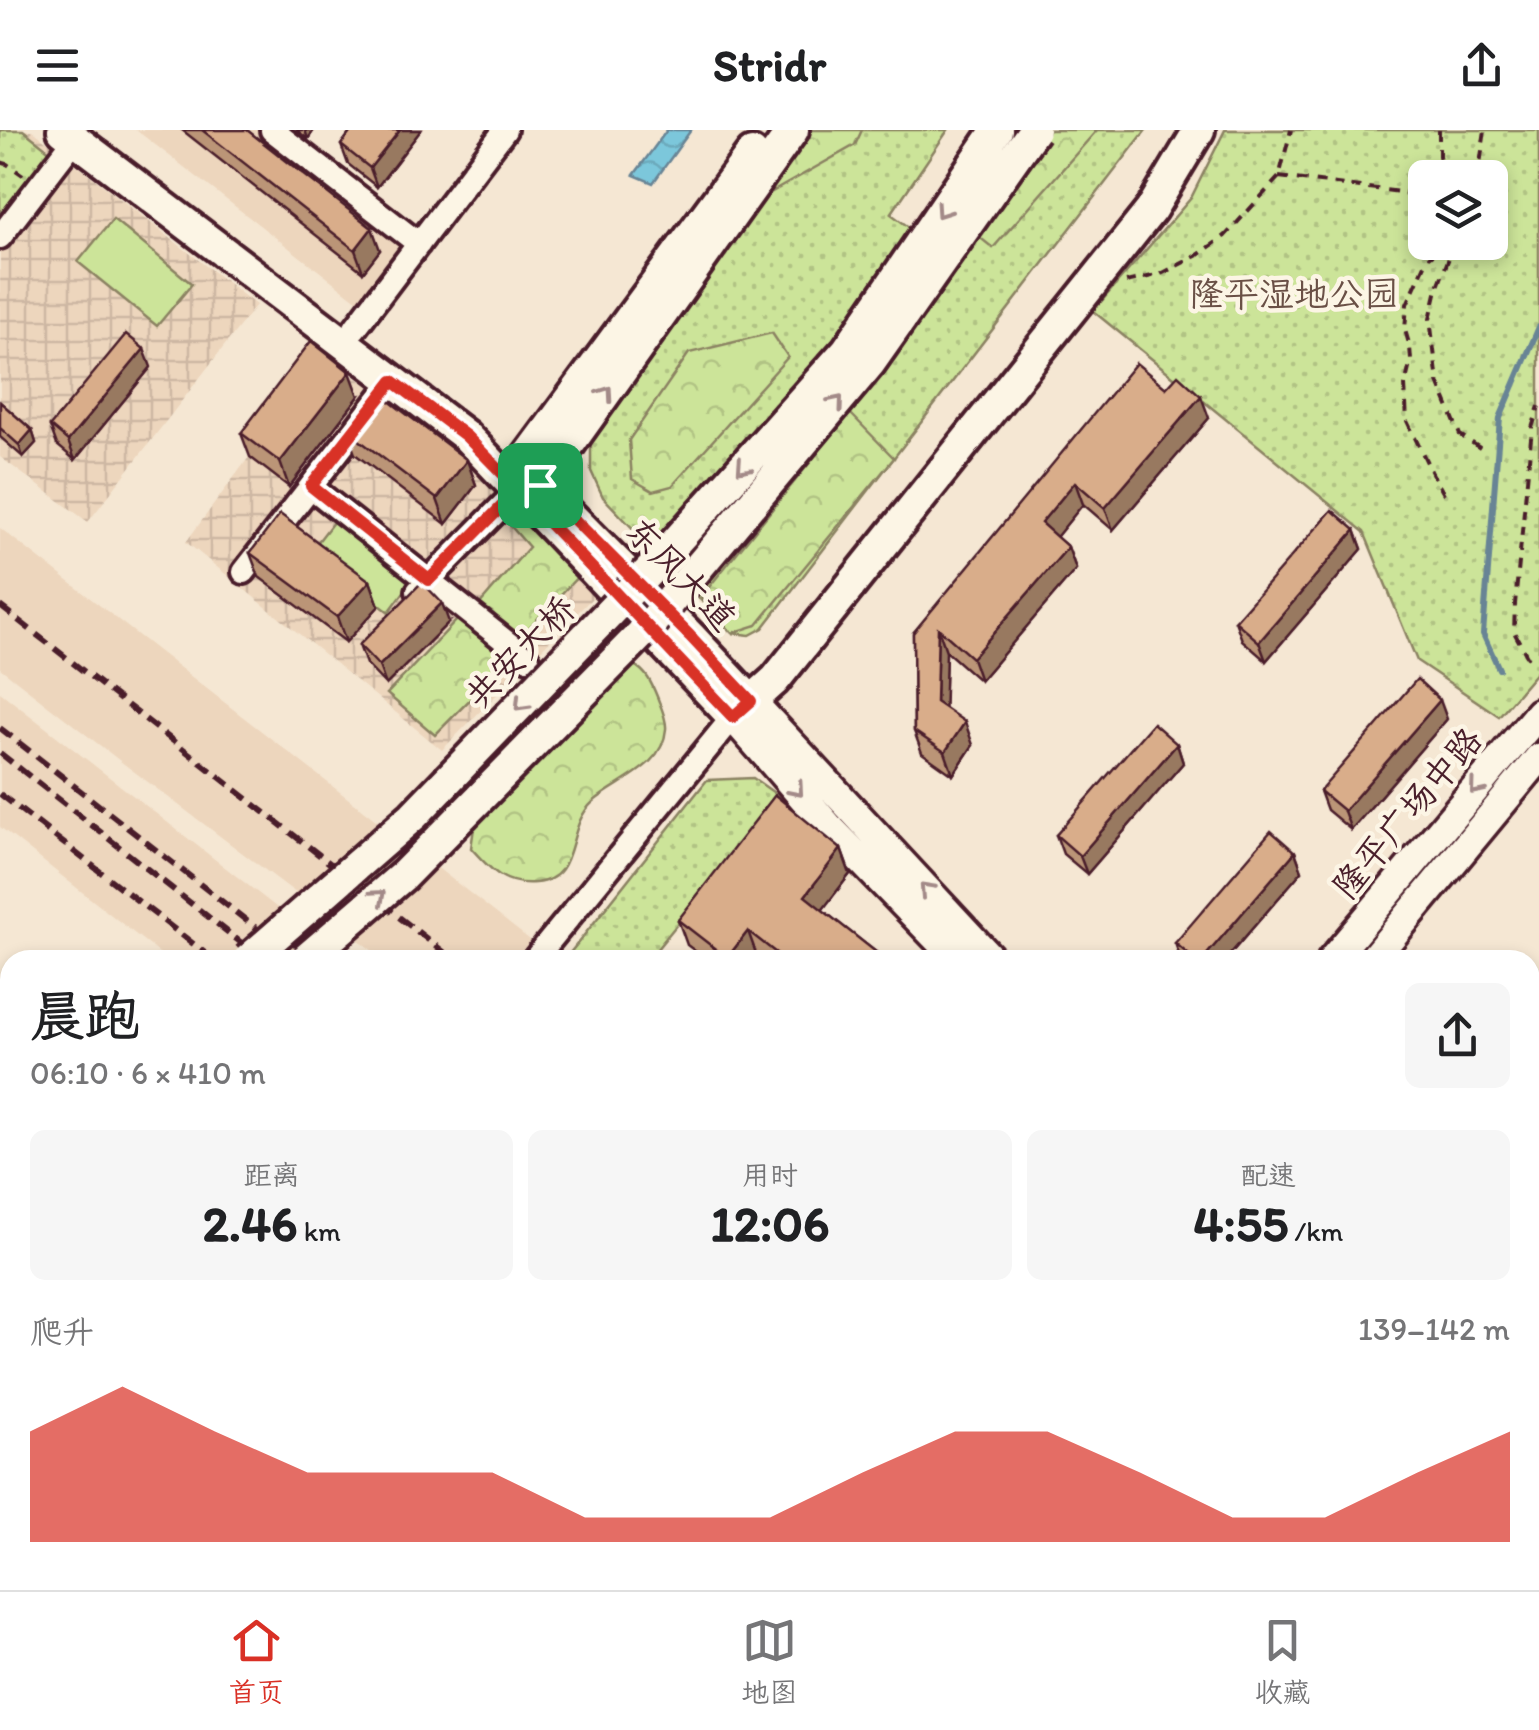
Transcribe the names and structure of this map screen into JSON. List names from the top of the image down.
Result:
{
  "streets": {
    "main road": ["共安大桥"],
    "street": ["隆平广场中路"]
  },
  "parks": ["隆平湿地公园"],
  "page": {
    "header": "Stridr",
    "heading": ["晨跑", "06:10 · 6 × 410 m"],
    "stats": [
      ["距离", "2.46 km"],
      ["用时", "12:06"],
      ["配速", "4:55 /km"]
    ],
    "chart": ["爬升", "139–142 m"],
    "tabs": ["首页", "地图", "收藏"]
  }
}
